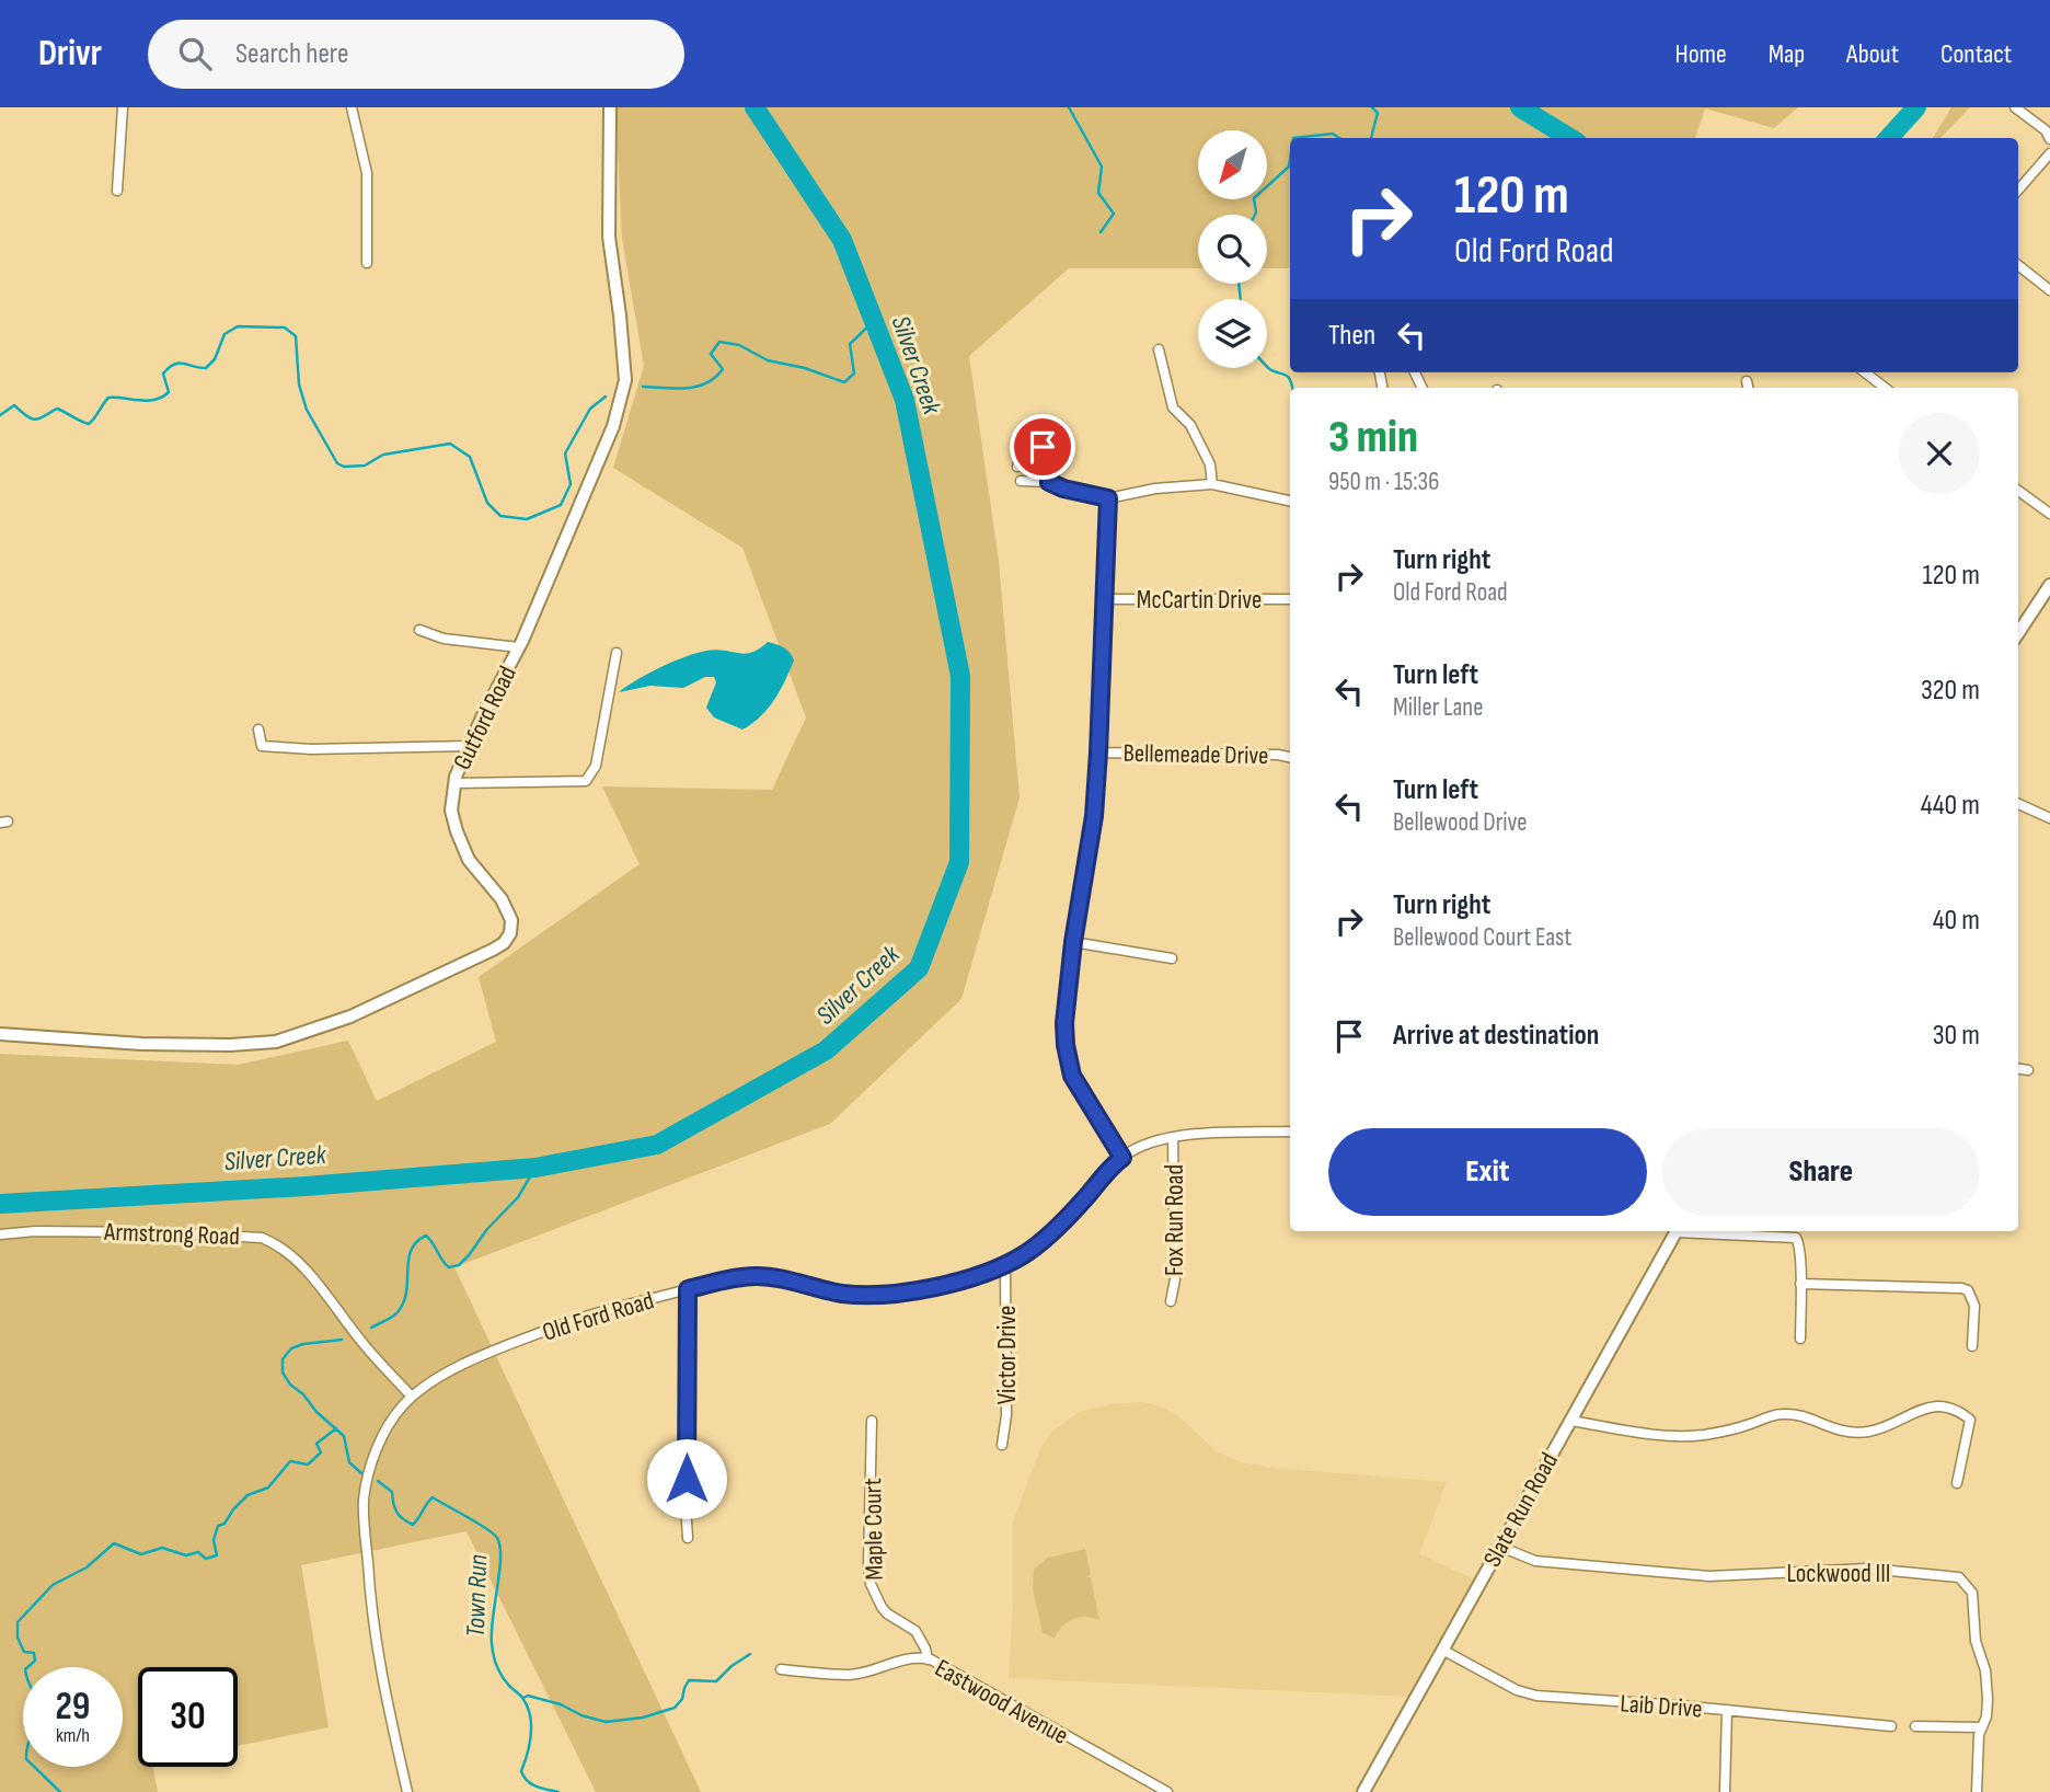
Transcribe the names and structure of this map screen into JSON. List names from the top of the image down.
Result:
{
  "streets": {
    "street": [
      "McCartin Drive",
      "Gutford Road",
      "Bellemeade Drive",
      "Fox Run Road",
      "Armstrong Road",
      "Old Ford Road",
      "Victor Drive",
      "Slate Run Road",
      "Maple Court",
      "Lockwood III",
      "Eastwood Avenue",
      "Laib Drive"
    ]
  },
  "crossings": [
    ["Fox Run Road", "Old Ford Road"],
    ["Armstrong Road", "Old Ford Road"],
    ["Old Ford Road", "Victor Drive"],
    ["Slate Run Road", "Lockwood III"],
    ["Slate Run Road", "Laib Drive"],
    ["Maple Court", "Eastwood Avenue"]
  ],
  "water": ["Silver Creek", "Town Run"],
  "north": "bottom left",
  "page": {
    "header": "Drivr",
    "search": "Search here",
    "nav": [
      "Home",
      "Map",
      "About",
      "Contact"
    ],
    "turn": ["120 m", "Old Ford Road"],
    "then": "Then",
    "heading": ["3 min", "950 m · 15:36"],
    "list": [
      {
        "name": "Turn right",
        "note": "Old Ford Road",
        "value": "120 m"
      },
      {
        "name": "Turn left",
        "note": "Miller Lane",
        "value": "320 m"
      },
      {
        "name": "Turn left",
        "note": "Bellewood Drive",
        "value": "440 m"
      },
      {
        "name": "Turn right",
        "note": "Bellewood Court East",
        "value": "40 m"
      },
      {
        "name": "Arrive at destination",
        "value": "30 m"
      }
    ],
    "buttons": ["Exit", "Share"],
    "speed": "29 km/h",
    "limit": "30"
  }
}
